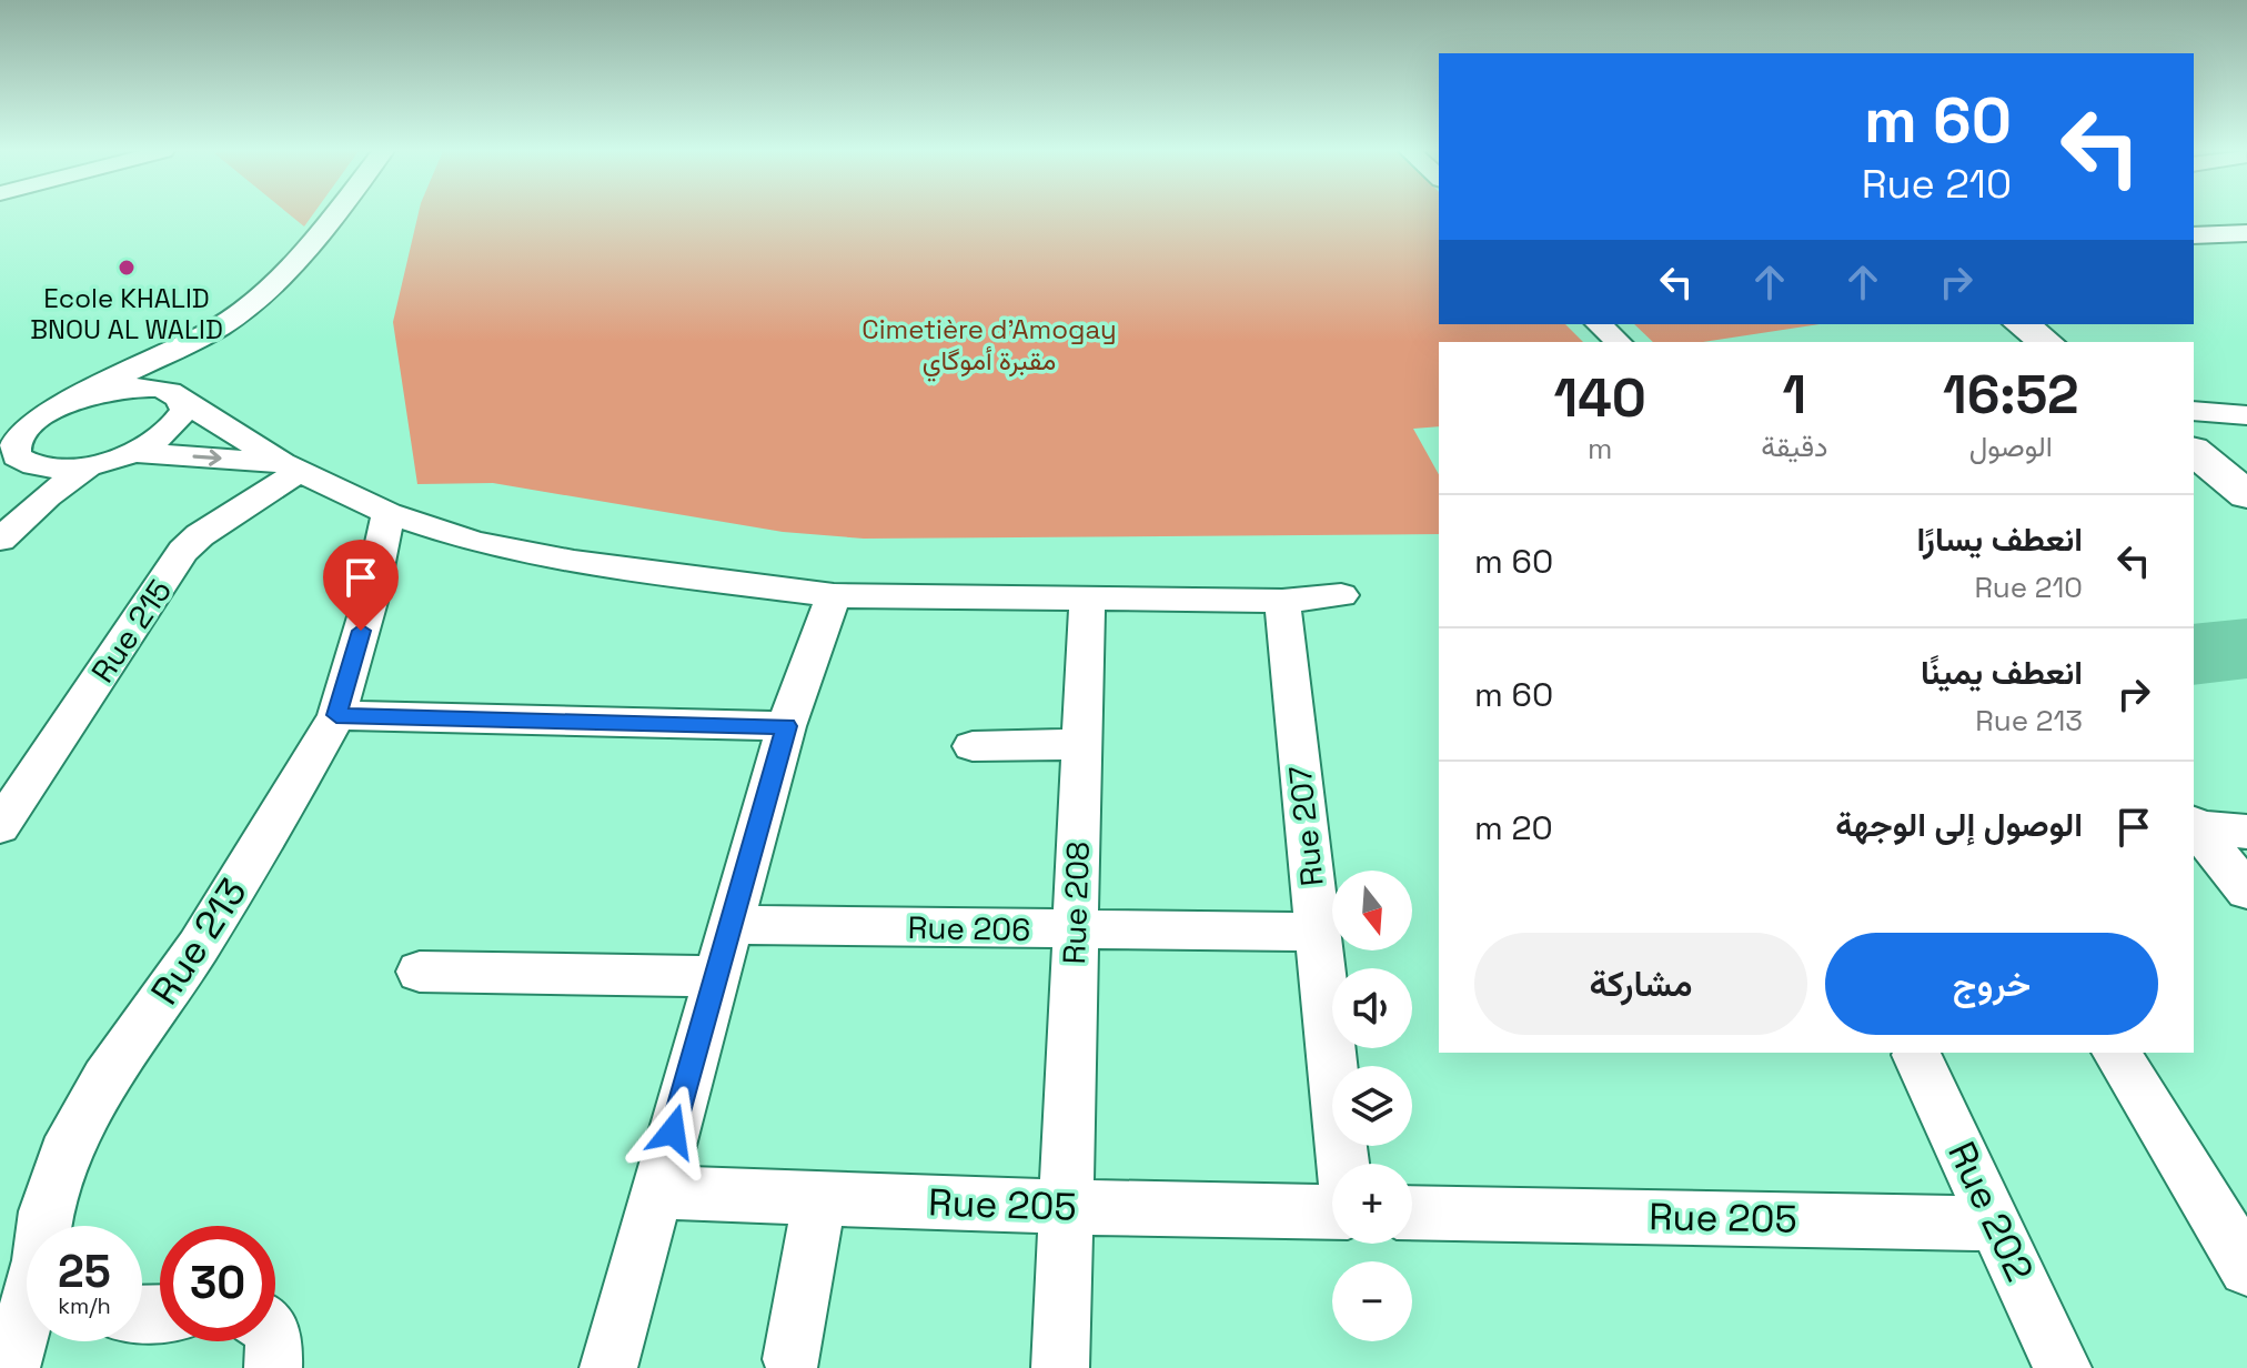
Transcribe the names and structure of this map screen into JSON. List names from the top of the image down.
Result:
{
  "streets": {
    "street": [
      "Rue 215",
      "Rue 207",
      "Rue 208",
      "Rue 206",
      "Rue 213",
      "Rue 205",
      "Rue 202"
    ]
  },
  "crossings": [
    ["Rue 207", "Rue 206"],
    ["Rue 208", "Rue 206"],
    ["Rue 208", "Rue 205"],
    ["Rue 205", "Rue 202"]
  ],
  "parks": ["Cimetière d'Amogay مقبرة أموگاي"],
  "places": ["Ecole KHALID BNOU AL WALID"],
  "north": "bottom",
  "page": {
    "turn": ["60 m", "Rue 210"],
    "eta": [
      "16:52",
      "الوصول",
      "1",
      "دقيقة",
      "140",
      "m"
    ],
    "list": [
      {
        "name": "انعطف يسارًا",
        "note": "Rue 210",
        "value": "60 m"
      },
      {
        "name": "انعطف يمينًا",
        "note": "Rue 213",
        "value": "60 m"
      },
      {
        "name": "الوصول إلى الوجهة",
        "value": "20 m"
      }
    ],
    "map_buttons": ["+", "−"],
    "buttons": ["خروج", "مشاركة"],
    "speed": "25 km/h",
    "limit": "30"
  }
}
